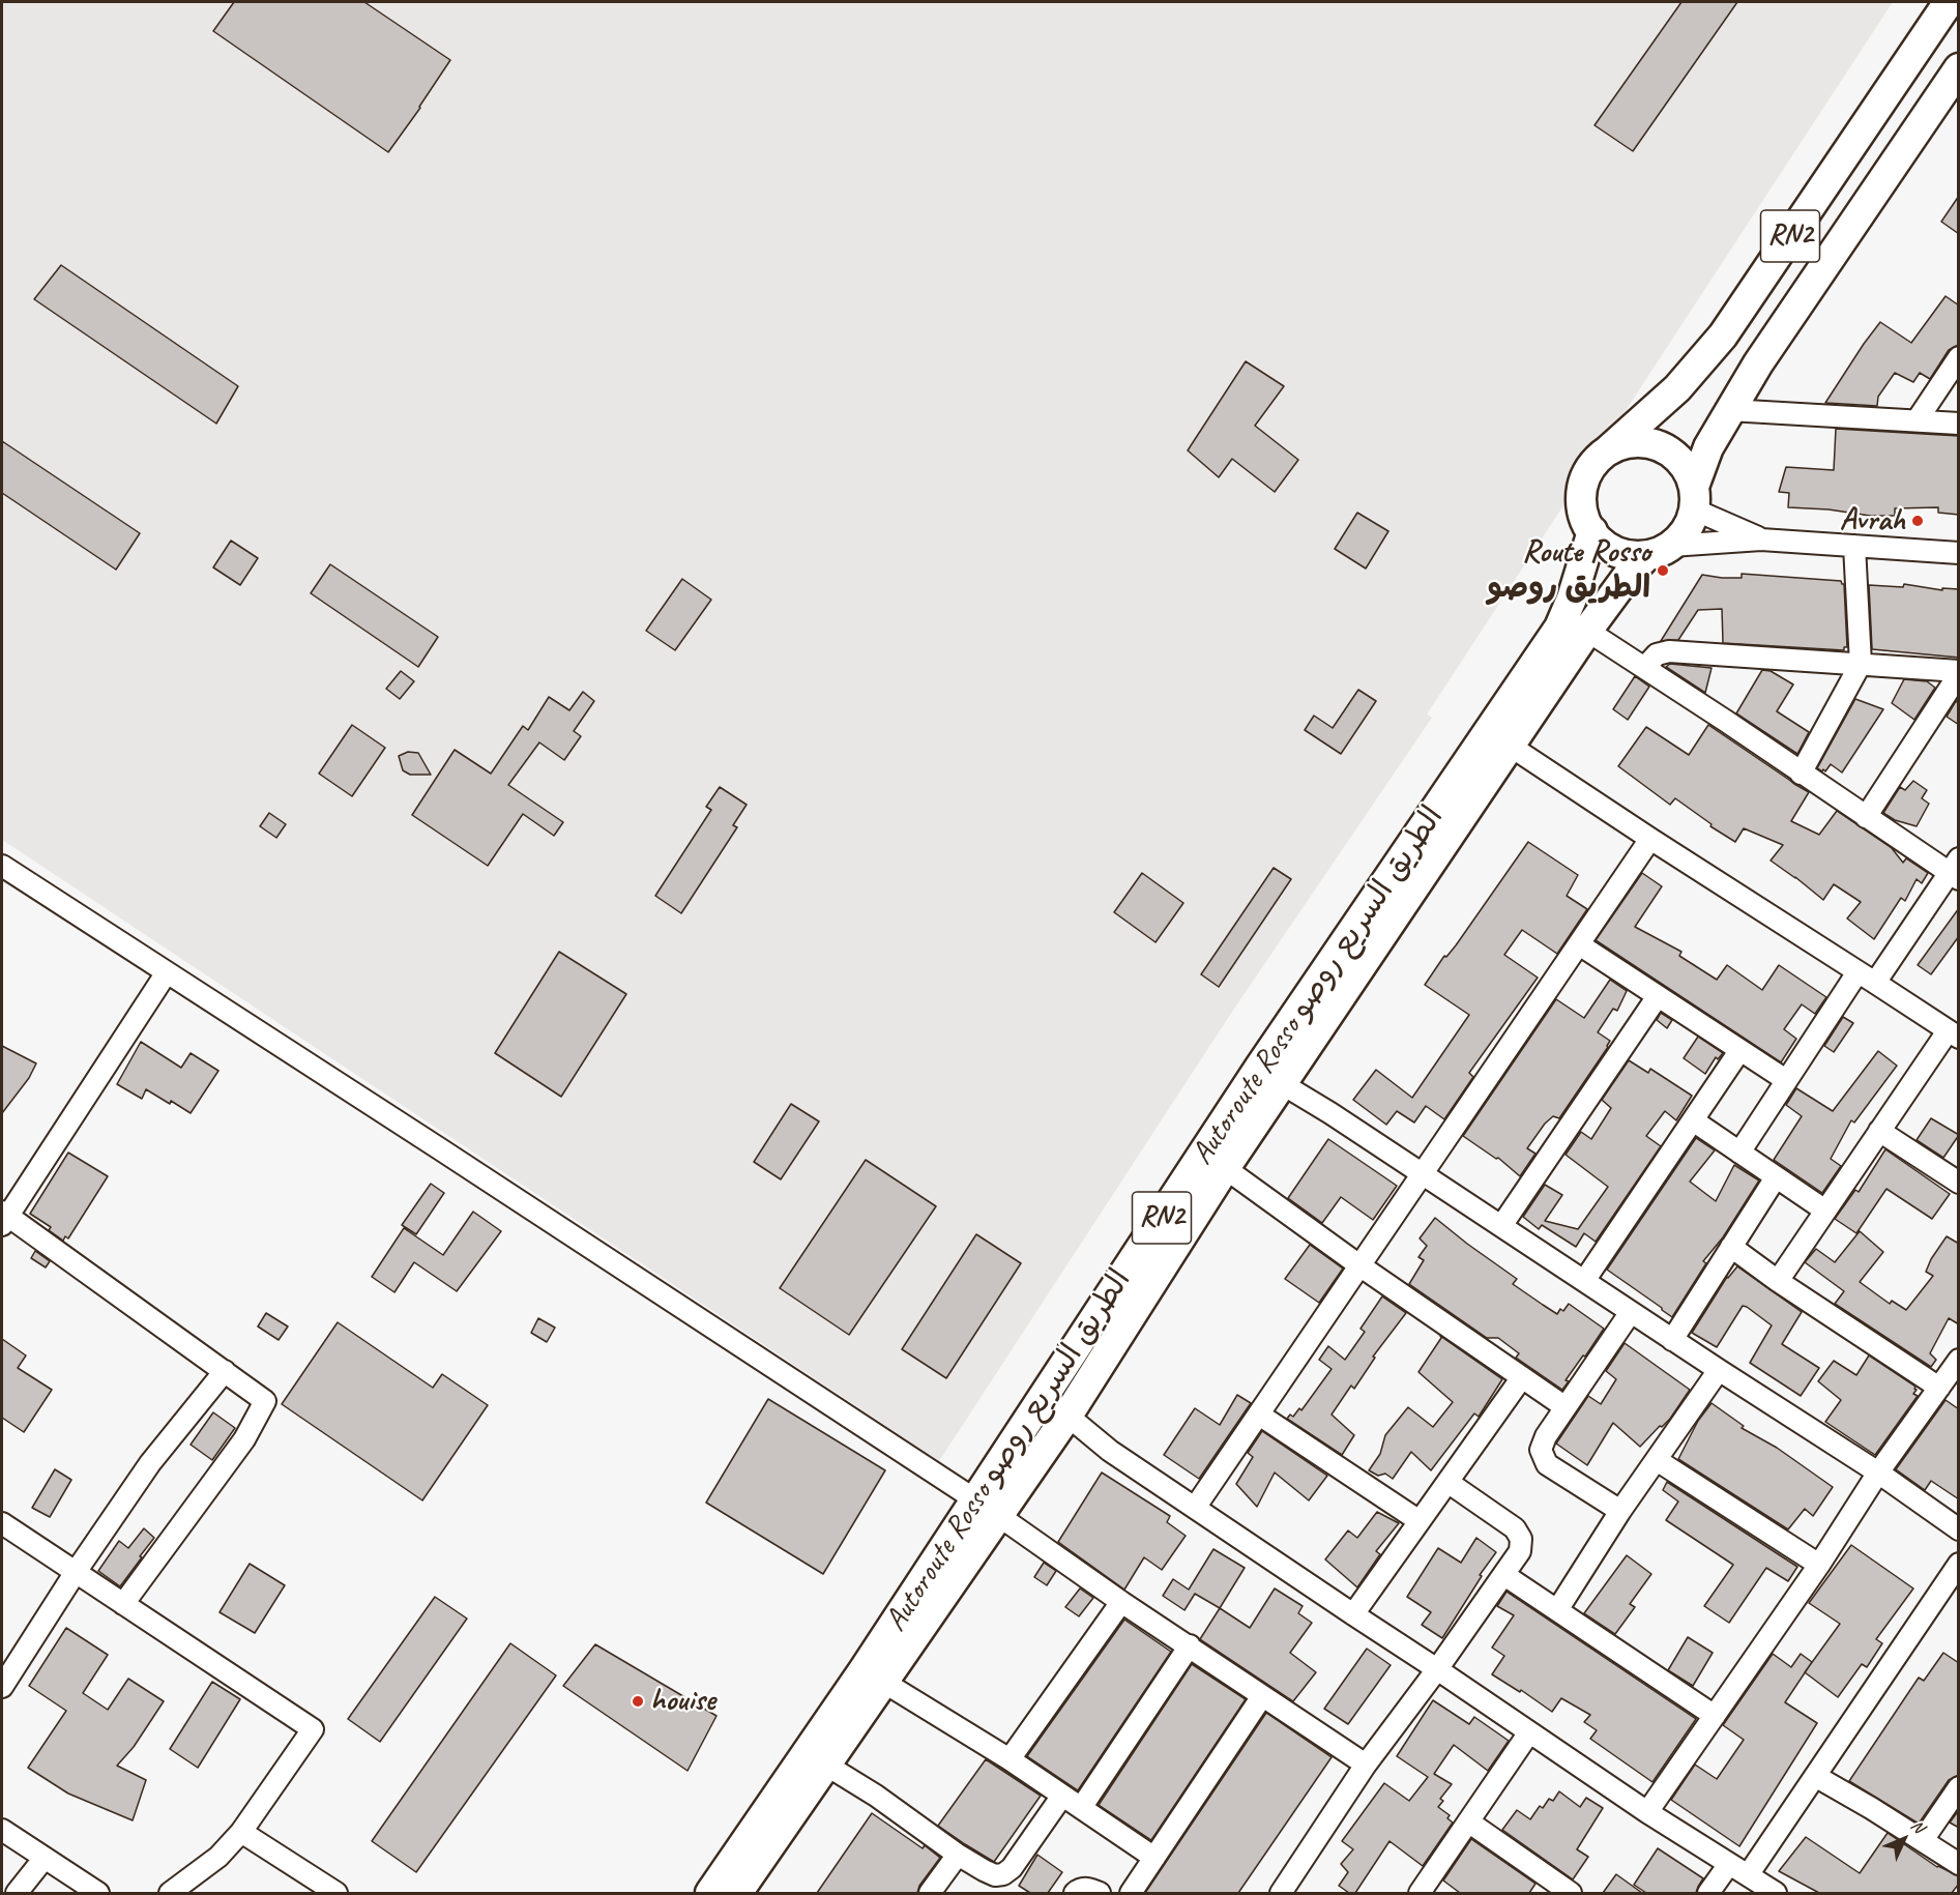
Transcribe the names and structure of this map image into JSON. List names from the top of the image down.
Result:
{
  "streets": {
    "highway": ["RN2", "Autoroute Rosso الطريق السريع روصو"]
  },
  "crossings": [
    ["RN2", "Autoroute Rosso الطريق السريع روصو"]
  ],
  "places": ["Avrah", "Route Rosso الطريق روصو", "houise"],
  "north": "top right"
}
